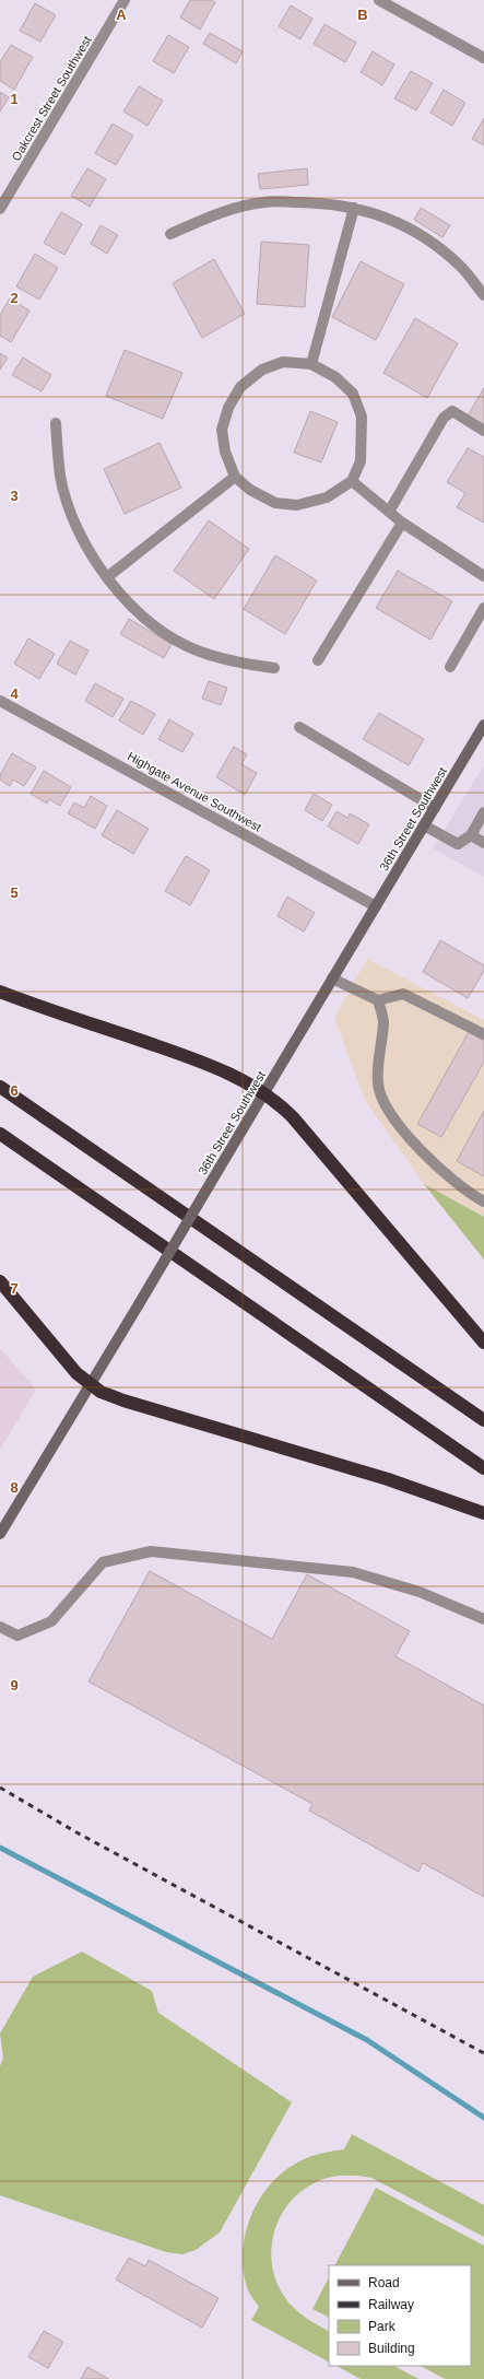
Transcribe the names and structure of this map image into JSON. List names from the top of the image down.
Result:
{
  "streets": {
    "street": ["Oakcrest Street Southwest", "Highgate Avenue Southwest", "36th Street Southwest"]
  },
  "crossings": [
    ["Highgate Avenue Southwest", "36th Street Southwest"]
  ],
  "legend": [
    "Road",
    "Railway",
    "Park",
    "Building"
  ],
  "grid": {
    "columns": ["A", "B"],
    "rows": [
      "1",
      "2",
      "3",
      "4",
      "5",
      "6",
      "7",
      "8",
      "9"
    ]
  }
}
